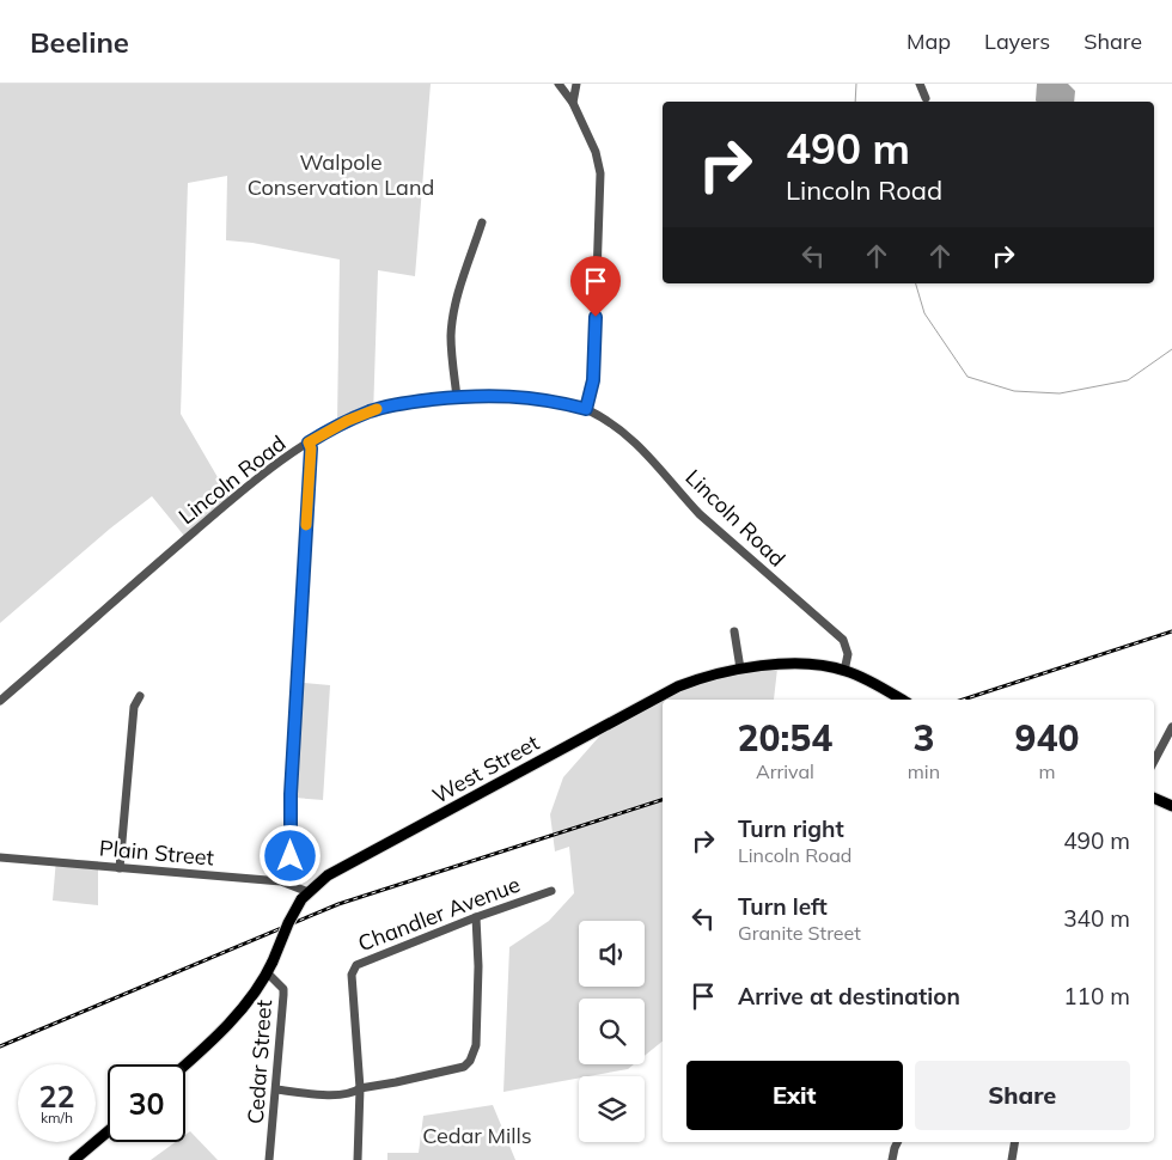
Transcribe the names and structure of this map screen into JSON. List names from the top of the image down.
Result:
{
  "streets": {
    "main road": ["West Street"],
    "street": [
      "Lincoln Road",
      "Plain Street",
      "Chandler Avenue",
      "Cedar Street"
    ]
  },
  "crossings": [
    ["Lincoln Road", "West Street"],
    ["West Street", "Plain Street"],
    ["West Street", "Cedar Street"]
  ],
  "parks": ["Walpole Conservation Land", "Cedar Mills"],
  "page": {
    "header": "Beeline",
    "nav": ["Map", "Layers", "Share"],
    "turn": ["490 m", "Lincoln Road"],
    "eta": [
      "20:54",
      "Arrival",
      "3",
      "min",
      "940",
      "m"
    ],
    "list": [
      {
        "name": "Turn right",
        "note": "Lincoln Road",
        "value": "490 m"
      },
      {
        "name": "Turn left",
        "note": "Granite Street",
        "value": "340 m"
      },
      {
        "name": "Arrive at destination",
        "value": "110 m"
      }
    ],
    "buttons": ["Exit", "Share"],
    "speed": "22 km/h",
    "limit": "30"
  }
}
